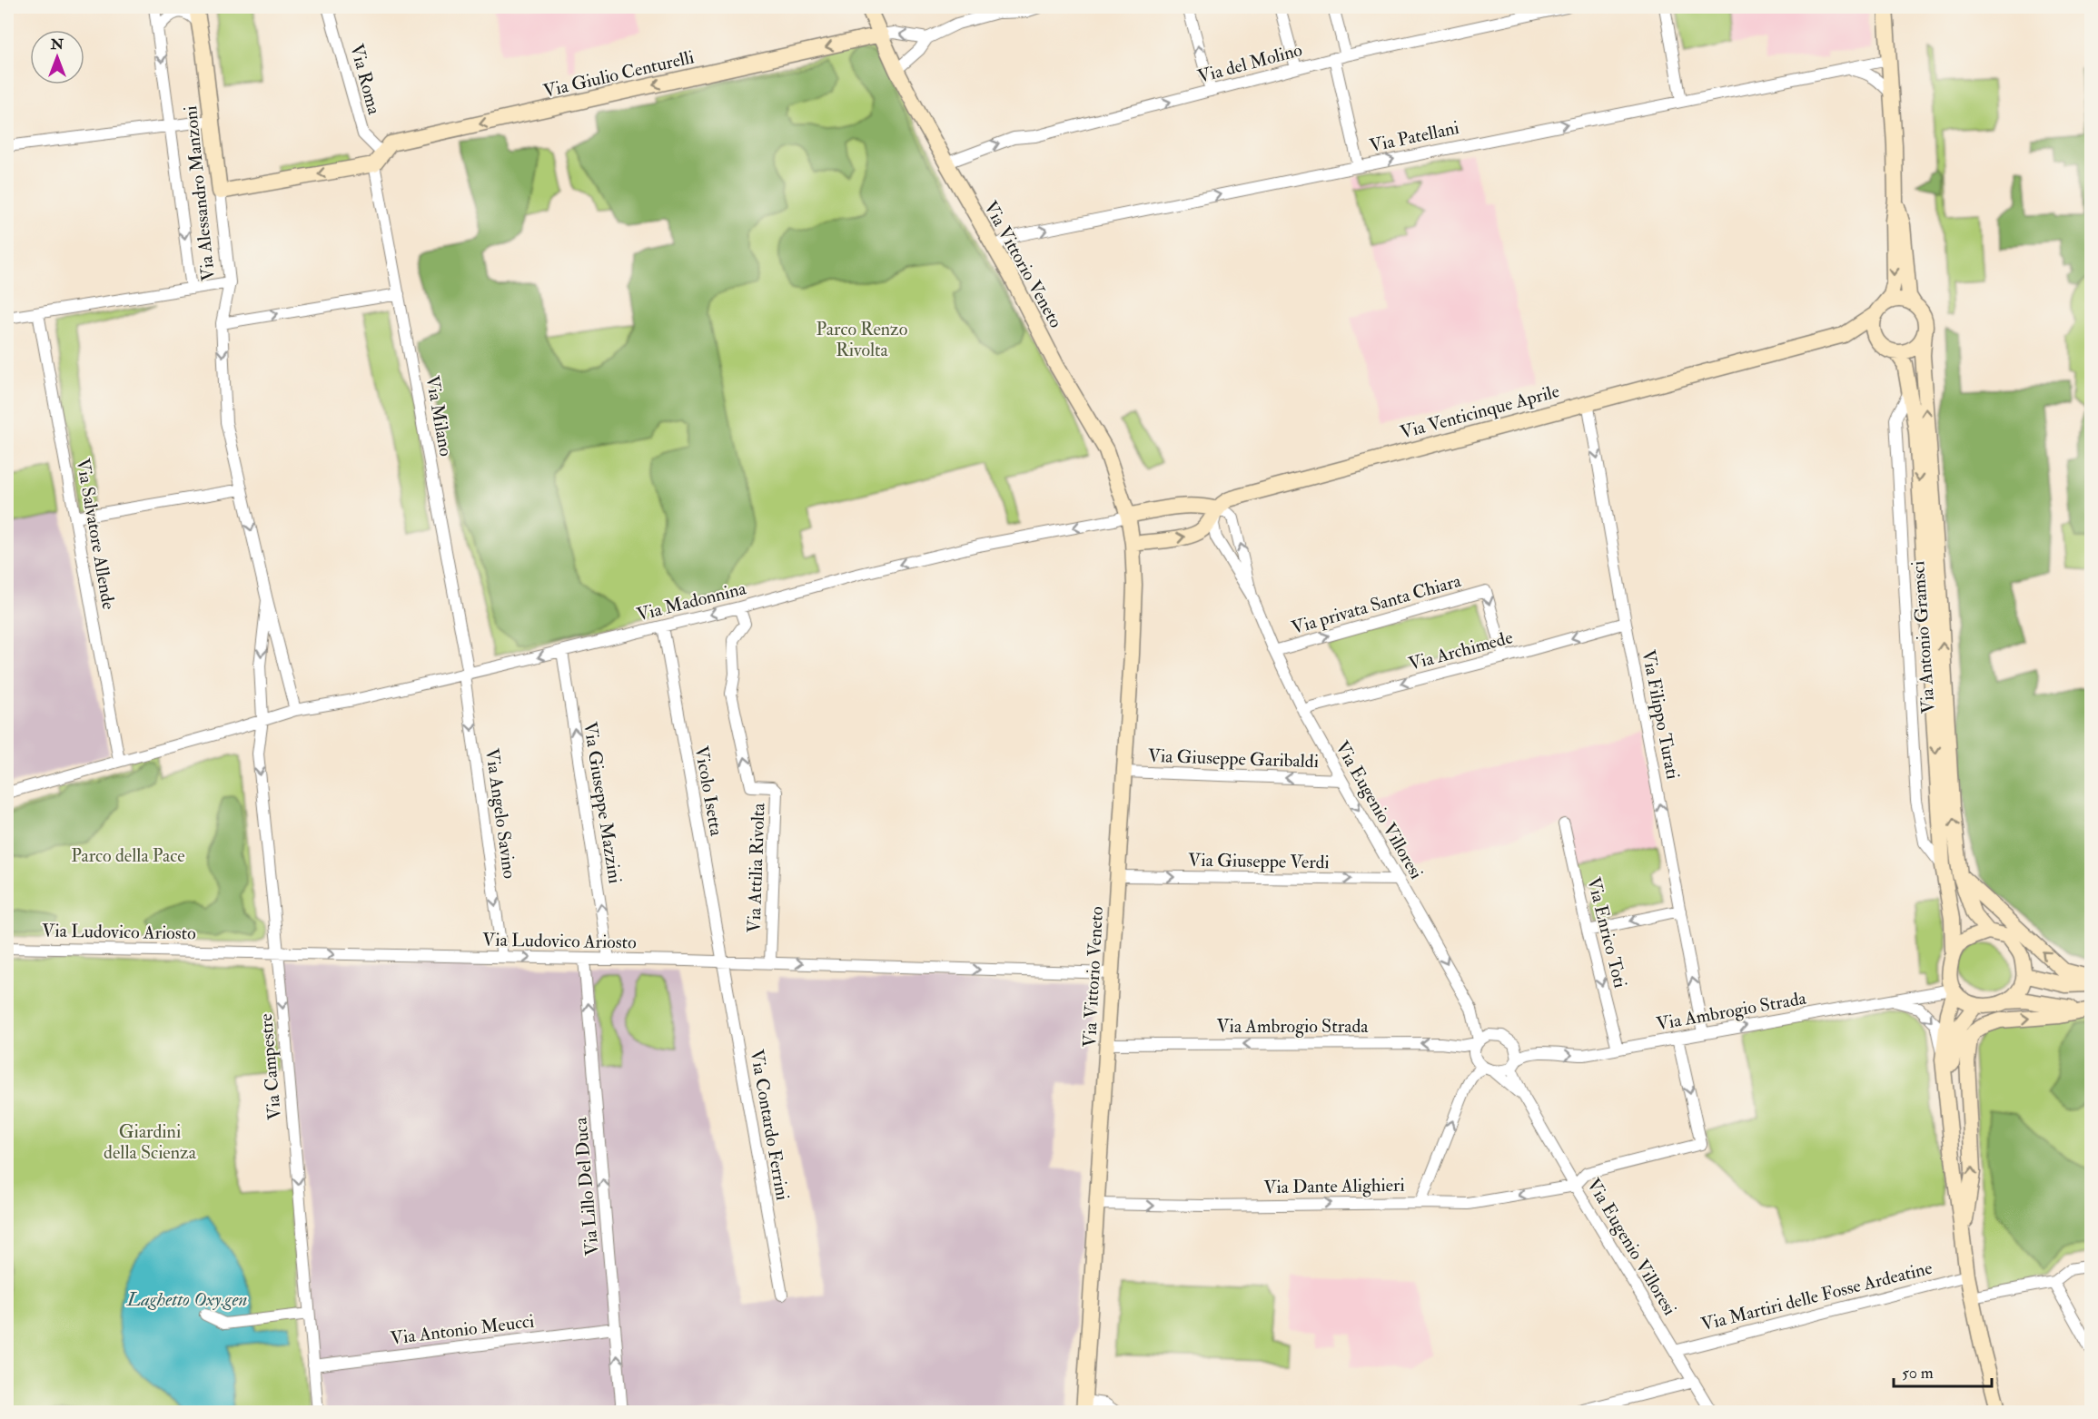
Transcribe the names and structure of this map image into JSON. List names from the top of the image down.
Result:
{
  "streets": {
    "street": [
      "Via del Molino",
      "Via Giulio Centurelli",
      "Via Roma",
      "Via Patellani",
      "Via Alessandro Manzoni",
      "Via Vittorio Veneto",
      "Via Venticinque Aprile",
      "Via Milano",
      "Via Salvatore Allende",
      "Via Madonnina",
      "Via privata Santa Chiara",
      "Via Antonio Gramsci",
      "Via Archimede",
      "Via Filippo Turati",
      "Via Giuseppe Garibaldi",
      "Vicolo Isetta",
      "Via Giuseppe Mazzini",
      "Via Eugenio Villoresi",
      "Via Angelo Savino",
      "Via Giuseppe Verdi",
      "Via Attilia Rivolta",
      "Via Ludovico Ariosto",
      "Via Enrico Toti",
      "Via Ambrogio Strada",
      "Via Campestre",
      "Via Contardo Ferrini",
      "Via Dante Alighieri",
      "Via Lillo Del Duca",
      "Via Martiri delle Fosse Ardeatine",
      "Via Antonio Meucci"
    ]
  },
  "crossings": [
    ["Via del Molino", "Via Vittorio Veneto"],
    ["Via Giulio Centurelli", "Via Roma"],
    ["Via Giulio Centurelli", "Via Alessandro Manzoni"],
    ["Via Giulio Centurelli", "Via Vittorio Veneto"],
    ["Via Giulio Centurelli", "Via Milano"],
    ["Via Roma", "Via Milano"],
    ["Via Patellani", "Via Vittorio Veneto"],
    ["Via Alessandro Manzoni", "Via Madonnina"],
    ["Via Alessandro Manzoni", "Via Campestre"],
    ["Via Vittorio Veneto", "Via Madonnina"],
    ["Via Vittorio Veneto", "Via Giuseppe Garibaldi"],
    ["Via Vittorio Veneto", "Via Giuseppe Verdi"],
    ["Via Vittorio Veneto", "Via Ludovico Ariosto"],
    ["Via Vittorio Veneto", "Via Ambrogio Strada"],
    ["Via Vittorio Veneto", "Via Dante Alighieri"],
    ["Via Venticinque Aprile", "Via Antonio Gramsci"],
    ["Via Venticinque Aprile", "Via Filippo Turati"],
    ["Via Venticinque Aprile", "Via Eugenio Villoresi"],
    ["Via Milano", "Via Madonnina"],
    ["Via Milano", "Via Angelo Savino"],
    ["Via Salvatore Allende", "Via Madonnina"],
    ["Via Madonnina", "Vicolo Isetta"],
    ["Via Madonnina", "Via Giuseppe Mazzini"],
    ["Via Madonnina", "Via Angelo Savino"],
    ["Via Madonnina", "Via Attilia Rivolta"],
    ["Via Madonnina", "Via Campestre"],
    ["Via privata Santa Chiara", "Via Archimede"],
    ["Via privata Santa Chiara", "Via Eugenio Villoresi"],
    ["Via Antonio Gramsci", "Via Ambrogio Strada"],
    ["Via Archimede", "Via Filippo Turati"],
    ["Via Archimede", "Via Eugenio Villoresi"],
    ["Via Filippo Turati", "Via Ambrogio Strada"],
    ["Via Giuseppe Garibaldi", "Via Eugenio Villoresi"],
    ["Vicolo Isetta", "Via Ludovico Ariosto"],
    ["Vicolo Isetta", "Via Contardo Ferrini"],
    ["Via Giuseppe Mazzini", "Via Ludovico Ariosto"],
    ["Via Eugenio Villoresi", "Via Giuseppe Verdi"],
    ["Via Eugenio Villoresi", "Via Ambrogio Strada"],
    ["Via Eugenio Villoresi", "Via Dante Alighieri"],
    ["Via Eugenio Villoresi", "Via Martiri delle Fosse Ardeatine"],
    ["Via Angelo Savino", "Via Ludovico Ariosto"],
    ["Via Attilia Rivolta", "Via Ludovico Ariosto"],
    ["Via Ludovico Ariosto", "Via Campestre"],
    ["Via Ludovico Ariosto", "Via Contardo Ferrini"],
    ["Via Ludovico Ariosto", "Via Lillo Del Duca"],
    ["Via Enrico Toti", "Via Ambrogio Strada"],
    ["Via Ambrogio Strada", "Via Dante Alighieri"],
    ["Via Campestre", "Via Antonio Meucci"],
    ["Via Lillo Del Duca", "Via Antonio Meucci"]
  ],
  "one_way": [
    "Via del Molino",
    "Via Giulio Centurelli",
    "Via Patellani",
    "Via Alessandro Manzoni",
    "Via Madonnina",
    "Via Archimede",
    "Via Giuseppe Garibaldi",
    "Via Giuseppe Mazzini",
    "Via Angelo Savino",
    "Via Giuseppe Verdi",
    "Via Attilia Rivolta",
    "Via Ludovico Ariosto",
    "Via Enrico Toti",
    "Via Campestre",
    "Via Dante Alighieri",
    "Via Lillo Del Duca"
  ],
  "water": ["Laghetto Oxy.gen"],
  "parks": ["Parco Renzo Rivolta", "Parco della Pace", "Giardini della Scienza"],
  "scale_bar": "50 m",
  "north": "top"
}
